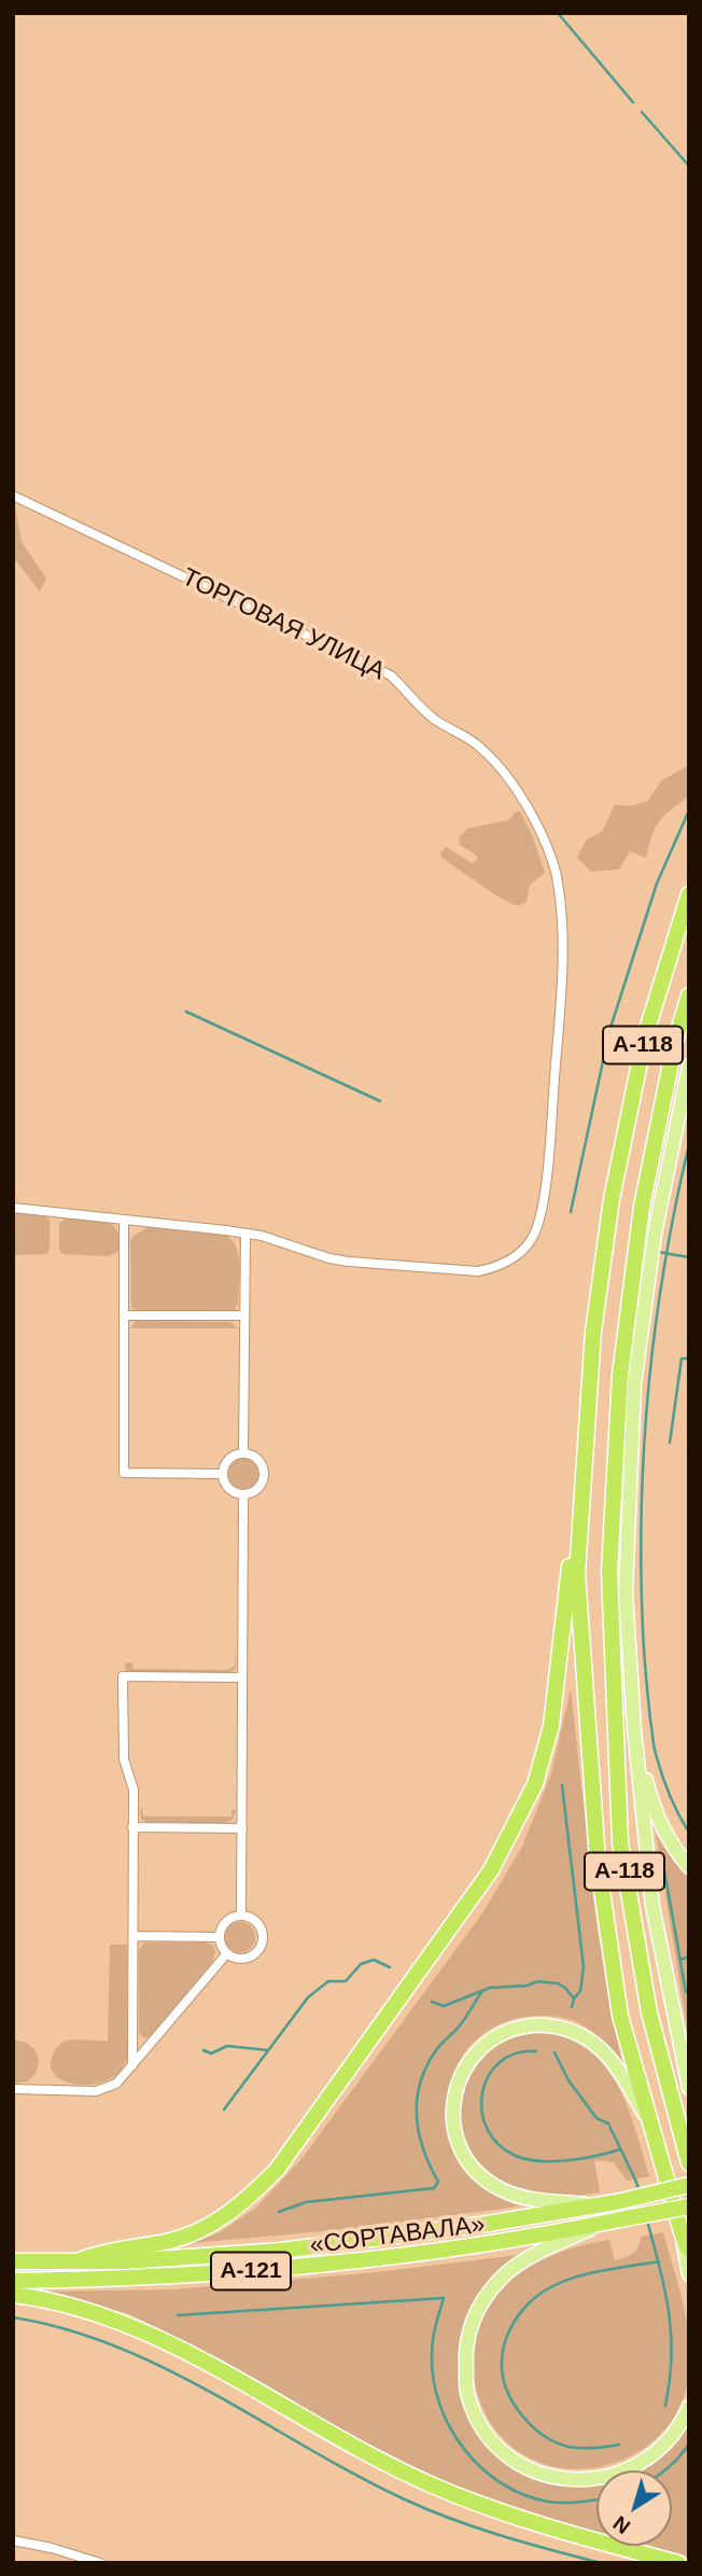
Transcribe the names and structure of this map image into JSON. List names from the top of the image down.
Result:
{
  "streets": {
    "highway": ["А-118", "«СОРТАВАЛА»", "А-121"],
    "street": ["ТОРГОВАЯ УЛИЦА"]
  },
  "north": "bottom left"
}
